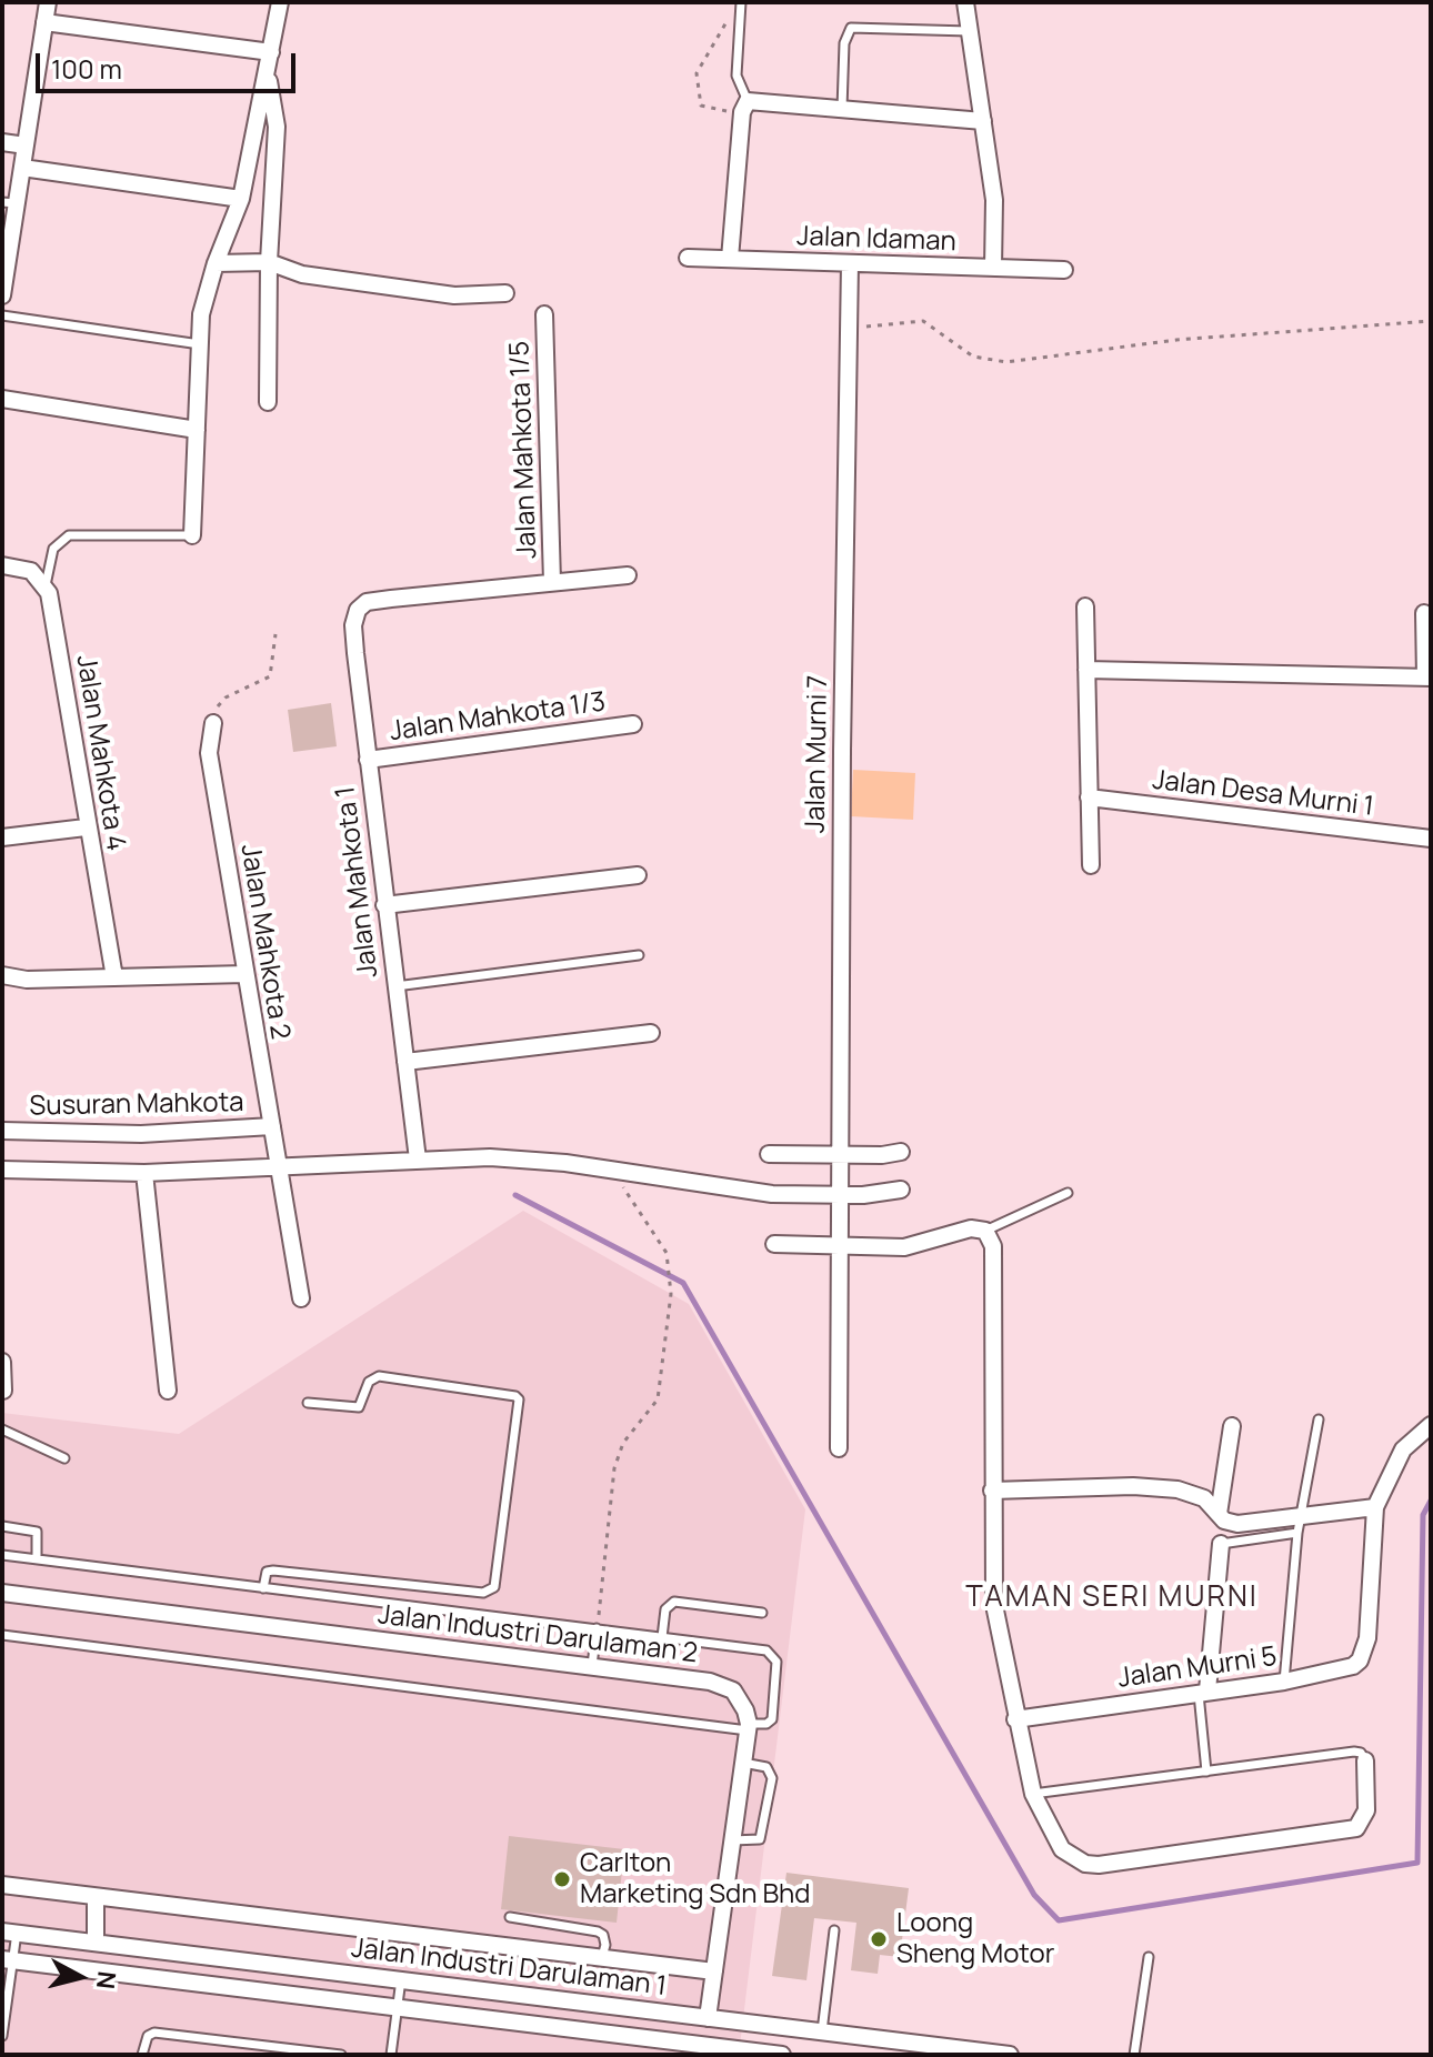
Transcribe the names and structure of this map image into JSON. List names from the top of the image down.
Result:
{
  "streets": {
    "street": [
      "Jalan Idaman",
      "Jalan Mahkota 1/5",
      "Jalan Mahkota 1/3",
      "Jalan Mahkota 4",
      "Jalan Murni 7",
      "Jalan Desa Murni 1",
      "Jalan Mahkota 1",
      "Jalan Mahkota 2",
      "Susuran Mahkota",
      "Jalan Industri Darulaman 2",
      "Jalan Murni 5",
      "Jalan Industri Darulaman 1"
    ]
  },
  "crossings": [
    ["Jalan Idaman", "Jalan Murni 7"],
    ["Jalan Mahkota 1/5", "Jalan Mahkota 1"],
    ["Jalan Mahkota 1/3", "Jalan Mahkota 1"],
    ["Jalan Mahkota 2", "Susuran Mahkota"]
  ],
  "districts": ["TAMAN SERI MURNI"],
  "places": ["Carlton Marketing Sdn Bhd", "Loong Sheng Motor"],
  "scale_bar": "100 m",
  "north": "right"
}
